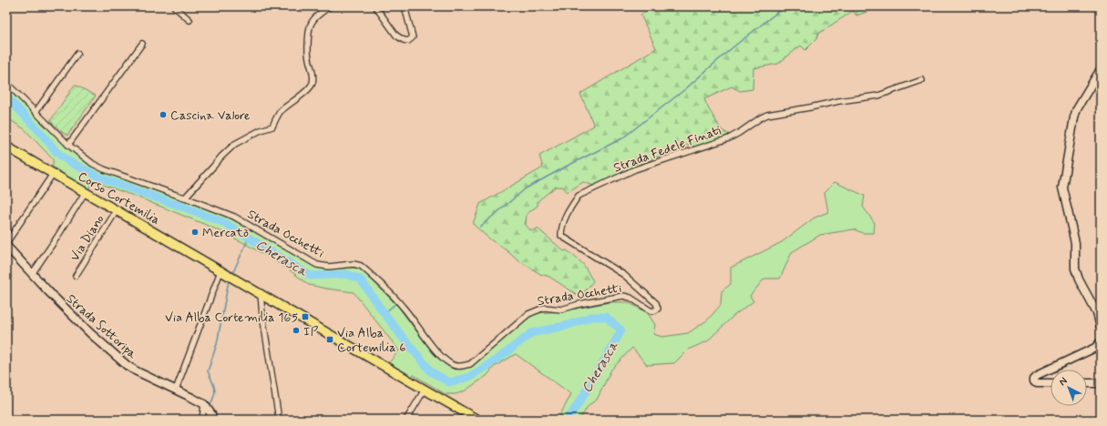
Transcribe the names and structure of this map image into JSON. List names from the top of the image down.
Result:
{
  "streets": {
    "main road": ["Corso Cortemilia"],
    "street": [
      "Strada Fedele Finati",
      "Strada Occhetti",
      "Via Diano",
      "Strada Sottoripa"
    ]
  },
  "crossings": [
    ["Strada Fedele Finati", "Strada Occhetti"],
    ["Corso Cortemilia", "Via Diano"]
  ],
  "water": ["Cherasca"],
  "places": {
    "other": ["Cascina Valore", "Mercatò", "IP"],
    "transit": ["Via Alba Cortemilia 165", "Via Alba Cortemilia 6"]
  },
  "north": "top left"
}
